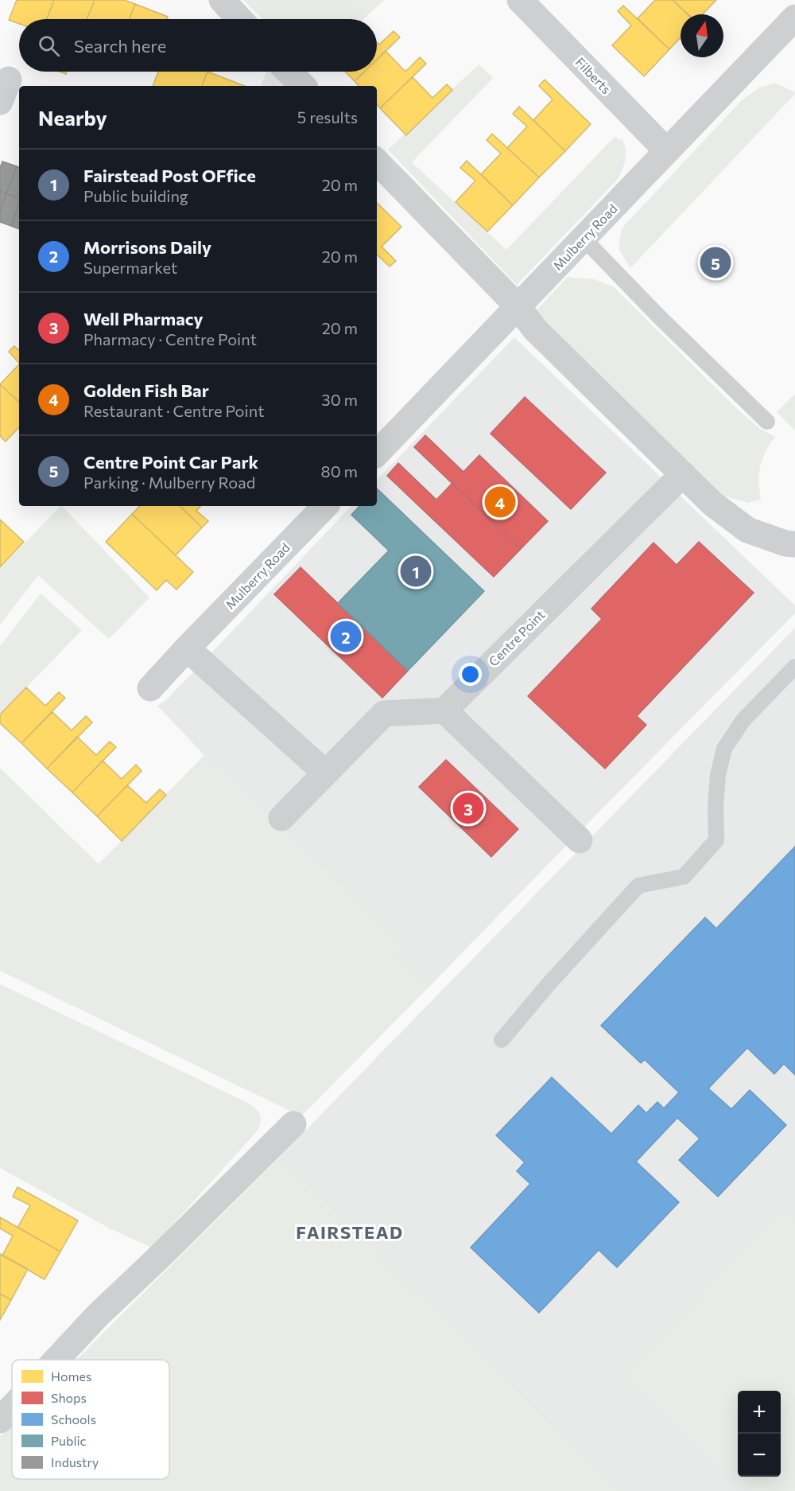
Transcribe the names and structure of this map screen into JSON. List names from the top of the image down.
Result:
{
  "streets": {
    "street": ["Filberts", "Mulberry Road", "Centre Point"]
  },
  "crossings": [
    ["Filberts", "Mulberry Road"]
  ],
  "districts": ["FAIRSTEAD"],
  "legend": [
    "Homes",
    "Shops",
    "Schools",
    "Public",
    "Industry"
  ],
  "north": "top",
  "page": {
    "search": "Search here",
    "heading": ["Nearby", "5 results"],
    "list": [
      {
        "mark": "1",
        "name": "Fairstead Post OFfice",
        "note": "Public building",
        "value": "20 m"
      },
      {
        "mark": "2",
        "name": "Morrisons Daily",
        "note": "Supermarket",
        "value": "20 m"
      },
      {
        "mark": "3",
        "name": "Well Pharmacy",
        "note": "Pharmacy · Centre Point",
        "value": "20 m"
      },
      {
        "mark": "4",
        "name": "Golden Fish Bar",
        "note": "Restaurant · Centre Point",
        "value": "30 m"
      },
      {
        "mark": "5",
        "name": "Centre Point Car Park",
        "note": "Parking · Mulberry Road",
        "value": "80 m"
      }
    ],
    "pins": [
      "5",
      "4",
      "1",
      "2",
      "3"
    ],
    "map_buttons": ["+", "−"]
  }
}
